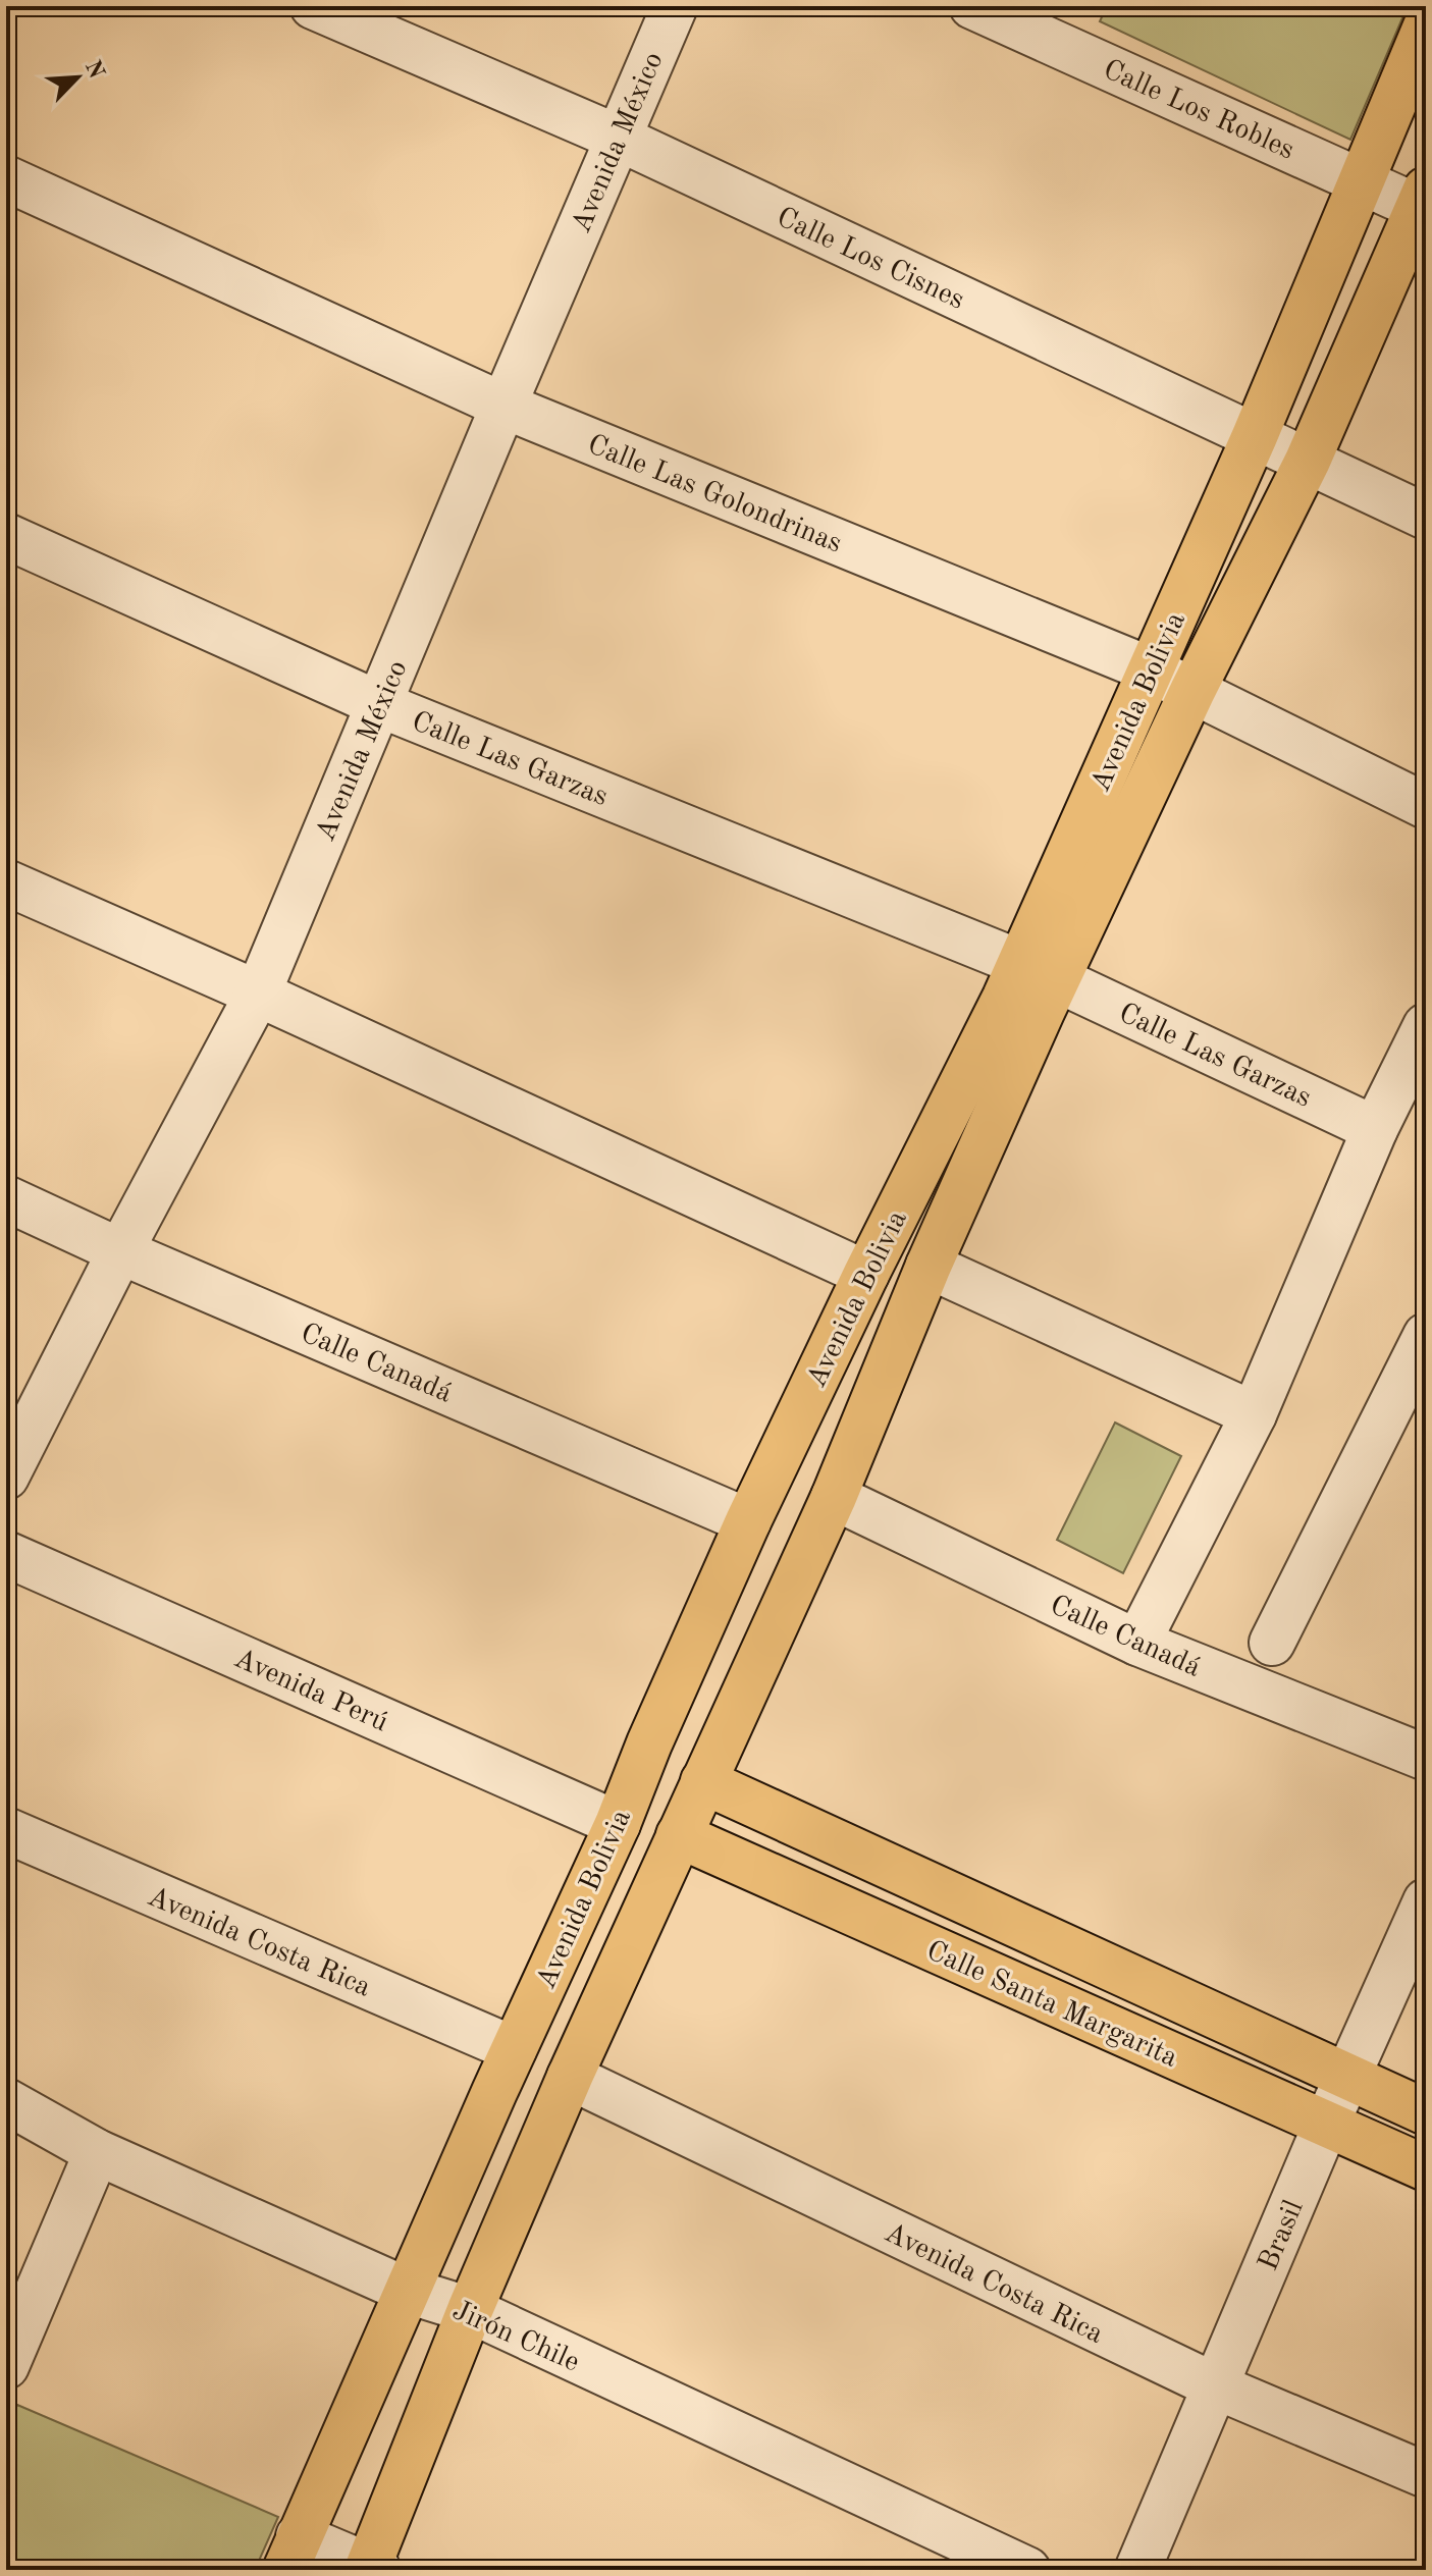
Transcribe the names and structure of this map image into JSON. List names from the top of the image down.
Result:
{
  "streets": {
    "main road": ["Avenida Bolivia", "Calle Santa Margarita"],
    "street": [
      "Calle Los Robles",
      "Avenida México",
      "Calle Los Cisnes",
      "Calle Las Golondrinas",
      "Calle Las Garzas",
      "Calle Canadá",
      "Avenida Perú",
      "Avenida Costa Rica",
      "Brasil",
      "Jirón Chile"
    ]
  },
  "crossings": [
    ["Calle Los Robles", "Avenida Bolivia"],
    ["Avenida México", "Calle Los Cisnes"],
    ["Avenida México", "Calle Las Golondrinas"],
    ["Avenida México", "Calle Las Garzas"],
    ["Avenida México", "Calle Canadá"],
    ["Calle Los Cisnes", "Avenida Bolivia"],
    ["Calle Las Golondrinas", "Avenida Bolivia"],
    ["Avenida Bolivia", "Calle Las Garzas"],
    ["Avenida Bolivia", "Calle Canadá"],
    ["Avenida Bolivia", "Avenida Perú"],
    ["Avenida Bolivia", "Avenida Costa Rica"],
    ["Avenida Bolivia", "Calle Santa Margarita"],
    ["Avenida Bolivia", "Jirón Chile"],
    ["Avenida Costa Rica", "Brasil"],
    ["Calle Santa Margarita", "Brasil"]
  ],
  "north": "top right"
}
